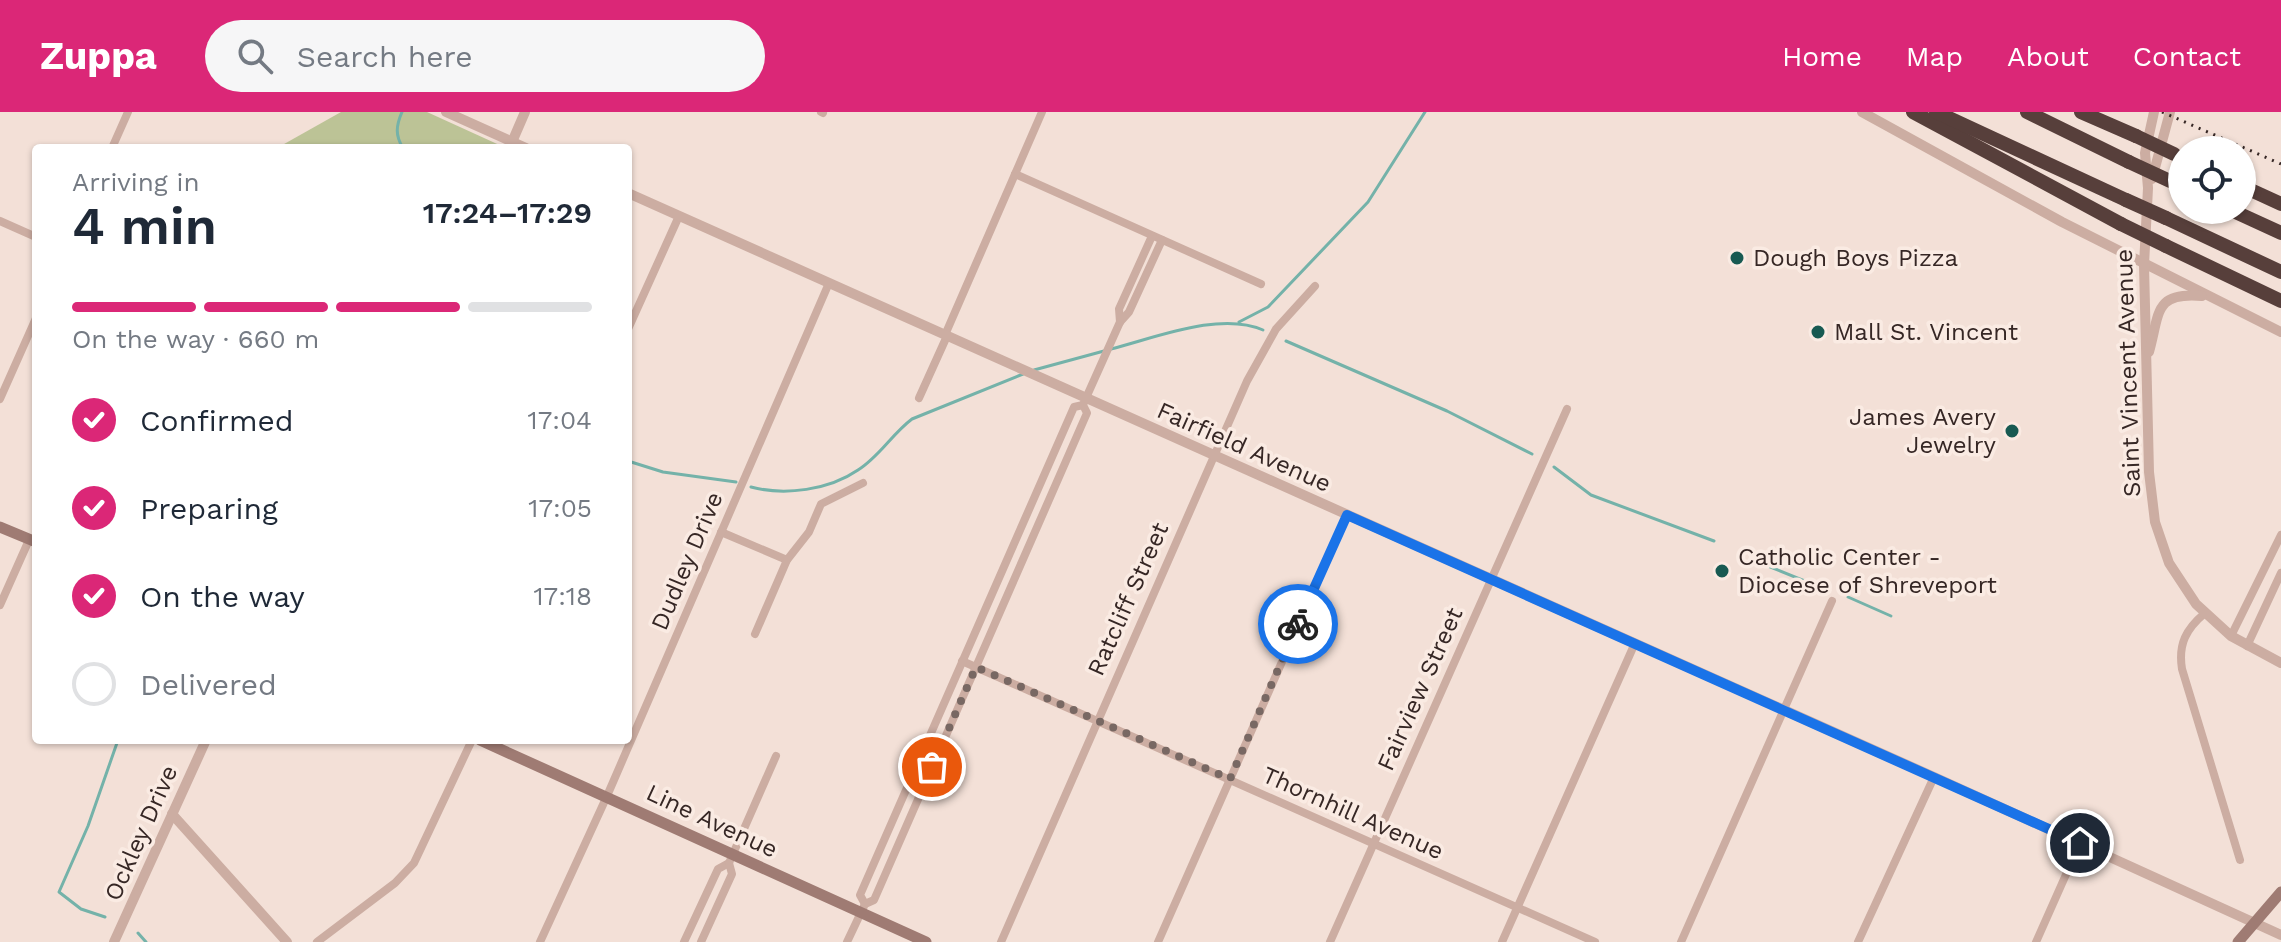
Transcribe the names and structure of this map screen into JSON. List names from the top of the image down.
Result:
{
  "streets": {
    "main road": ["Line Avenue"],
    "street": [
      "Saint Vincent Avenue",
      "Fairfield Avenue",
      "Dudley Drive",
      "Ratcliff Street",
      "Fairview Street",
      "Thornhill Avenue",
      "Ockley Drive"
    ]
  },
  "crossings": [
    ["Fairfield Avenue", "Dudley Drive"],
    ["Fairfield Avenue", "Ratcliff Street"],
    ["Fairfield Avenue", "Fairview Street"],
    ["Dudley Drive", "Line Avenue"],
    ["Ratcliff Street", "Thornhill Avenue"],
    ["Fairview Street", "Thornhill Avenue"]
  ],
  "places": [
    "Dough Boys Pizza",
    "Mall St. Vincent",
    "James Avery Jewelry",
    "Catholic Center - Diocese of Shreveport"
  ],
  "page": {
    "header": "Zuppa",
    "search": "Search here",
    "nav": [
      "Home",
      "Map",
      "About",
      "Contact"
    ],
    "heading": ["4 min", "Arriving in", "17:24–17:29"],
    "bar": "On the way · 660 m",
    "list": [
      ["Confirmed", "17:04"],
      ["Preparing", "17:05"],
      ["On the way", "17:18"],
      "Delivered"
    ]
  }
}
